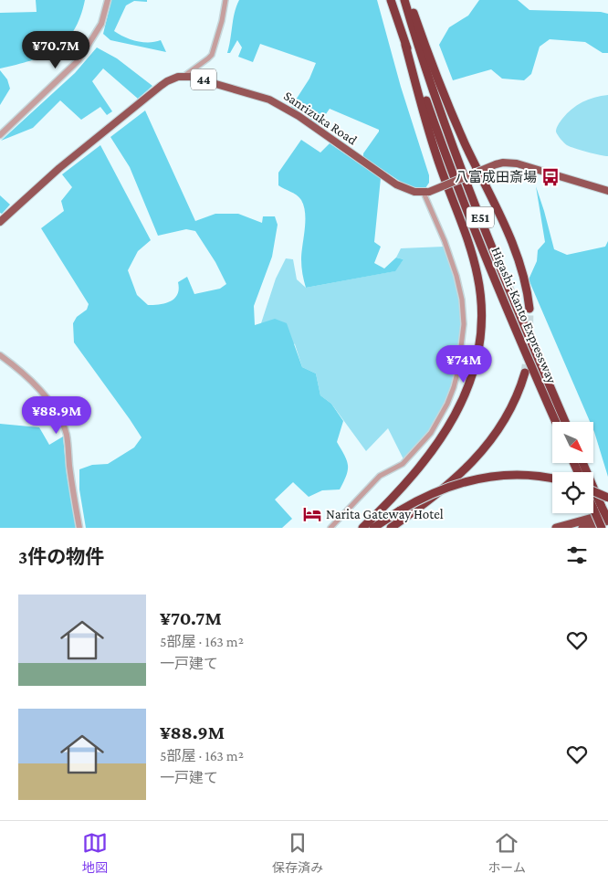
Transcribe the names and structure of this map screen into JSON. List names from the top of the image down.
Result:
{
  "streets": {
    "highway": ["E51", "Higashi-Kanto Expressway"],
    "main road": ["44", "Sanrizuka Road"]
  },
  "crossings": [
    ["44", "Sanrizuka Road"]
  ],
  "places": {
    "bus stop": ["八富成田斎場"],
    "hotel": ["Narita Gateway Hotel"]
  },
  "north": "bottom right",
  "page": {
    "price": ["¥70.7M", "¥74M", "¥88.9M"],
    "heading": "3件の物件",
    "list": [
      {
        "name": "¥70.7M",
        "note": "5部屋 · 163 m² · 一戸建て"
      },
      {
        "name": "¥88.9M",
        "note": "5部屋 · 163 m² · 一戸建て"
      }
    ],
    "tabs": ["地図", "保存済み", "ホーム"]
  }
}
